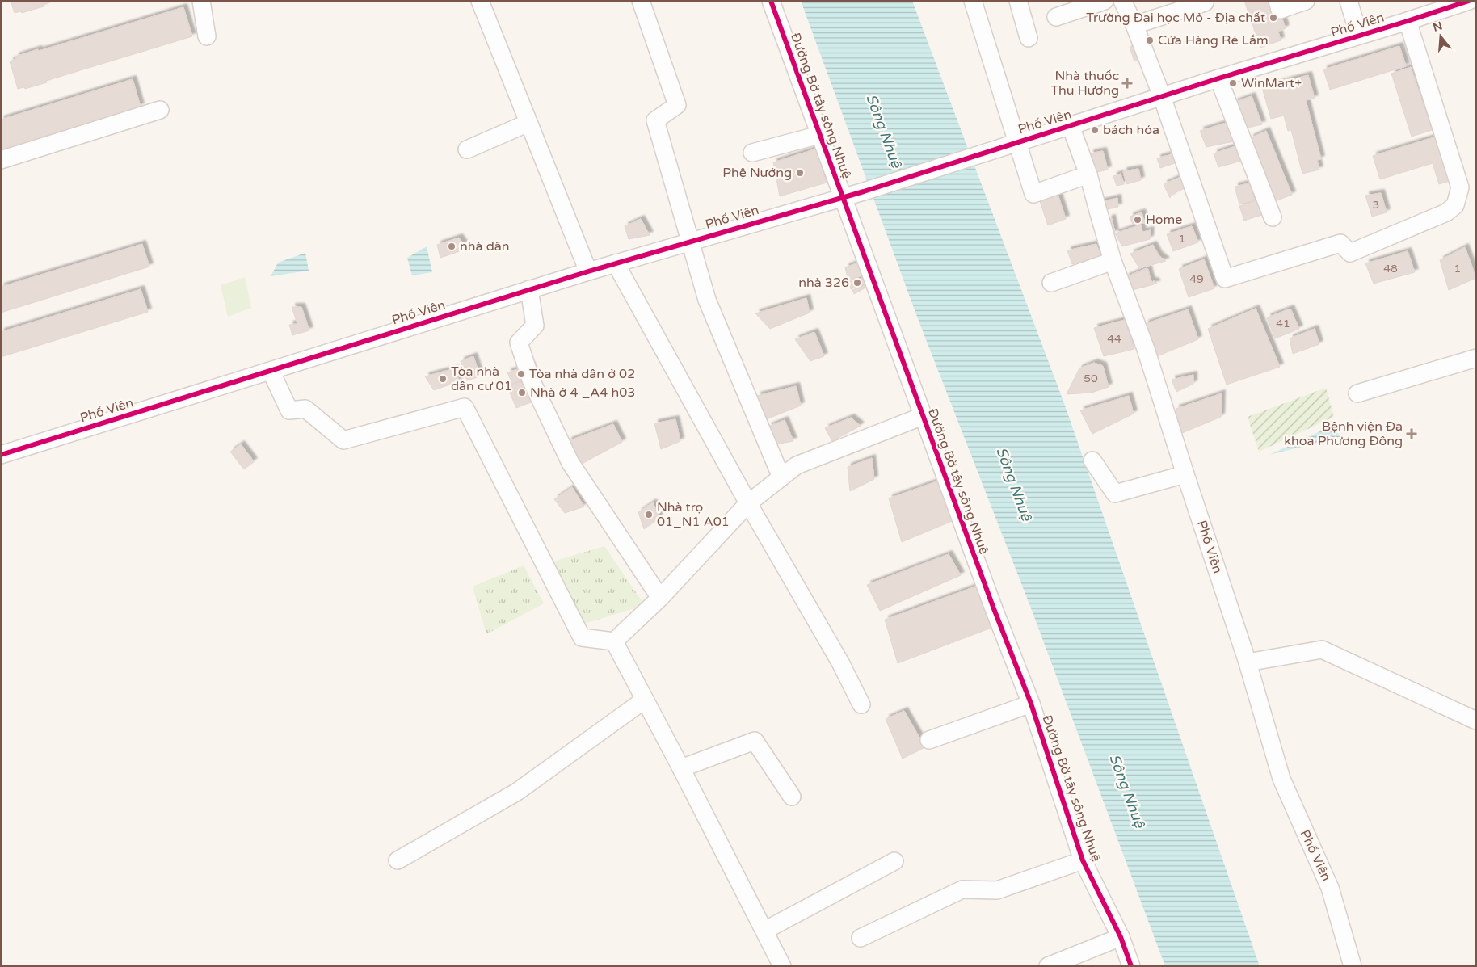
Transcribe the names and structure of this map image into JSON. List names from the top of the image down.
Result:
{
  "streets": {
    "street": ["Phố Viên", "Đường Bờ tây sông Nhuệ"]
  },
  "crossings": [
    ["Phố Viên", "Đường Bờ tây sông Nhuệ"]
  ],
  "water": ["Sông Nhuệ"],
  "places": {
    "other": [
      "Trường Đại học Mỏ - Địa chất",
      "Cửa Hàng Rẻ Lắm",
      "WinMart+",
      "bách hóa",
      "Phệ Nướng",
      "Home",
      "nhà dân",
      "nhà 326",
      "Tòa nhà dân ở 02",
      "Tòa nhà dân cư 01",
      "Nhà ở 4 _A4 h03",
      "Nhà trọ 01_N1 A01"
    ],
    "health": ["Nhà thuốc Thu Hương", "Bệnh viện Đa khoa Phương Đông"]
  },
  "house_numbers": [
    "3",
    "1",
    "48",
    "1",
    "49",
    "41",
    "44",
    "50"
  ],
  "north": "top"
}
